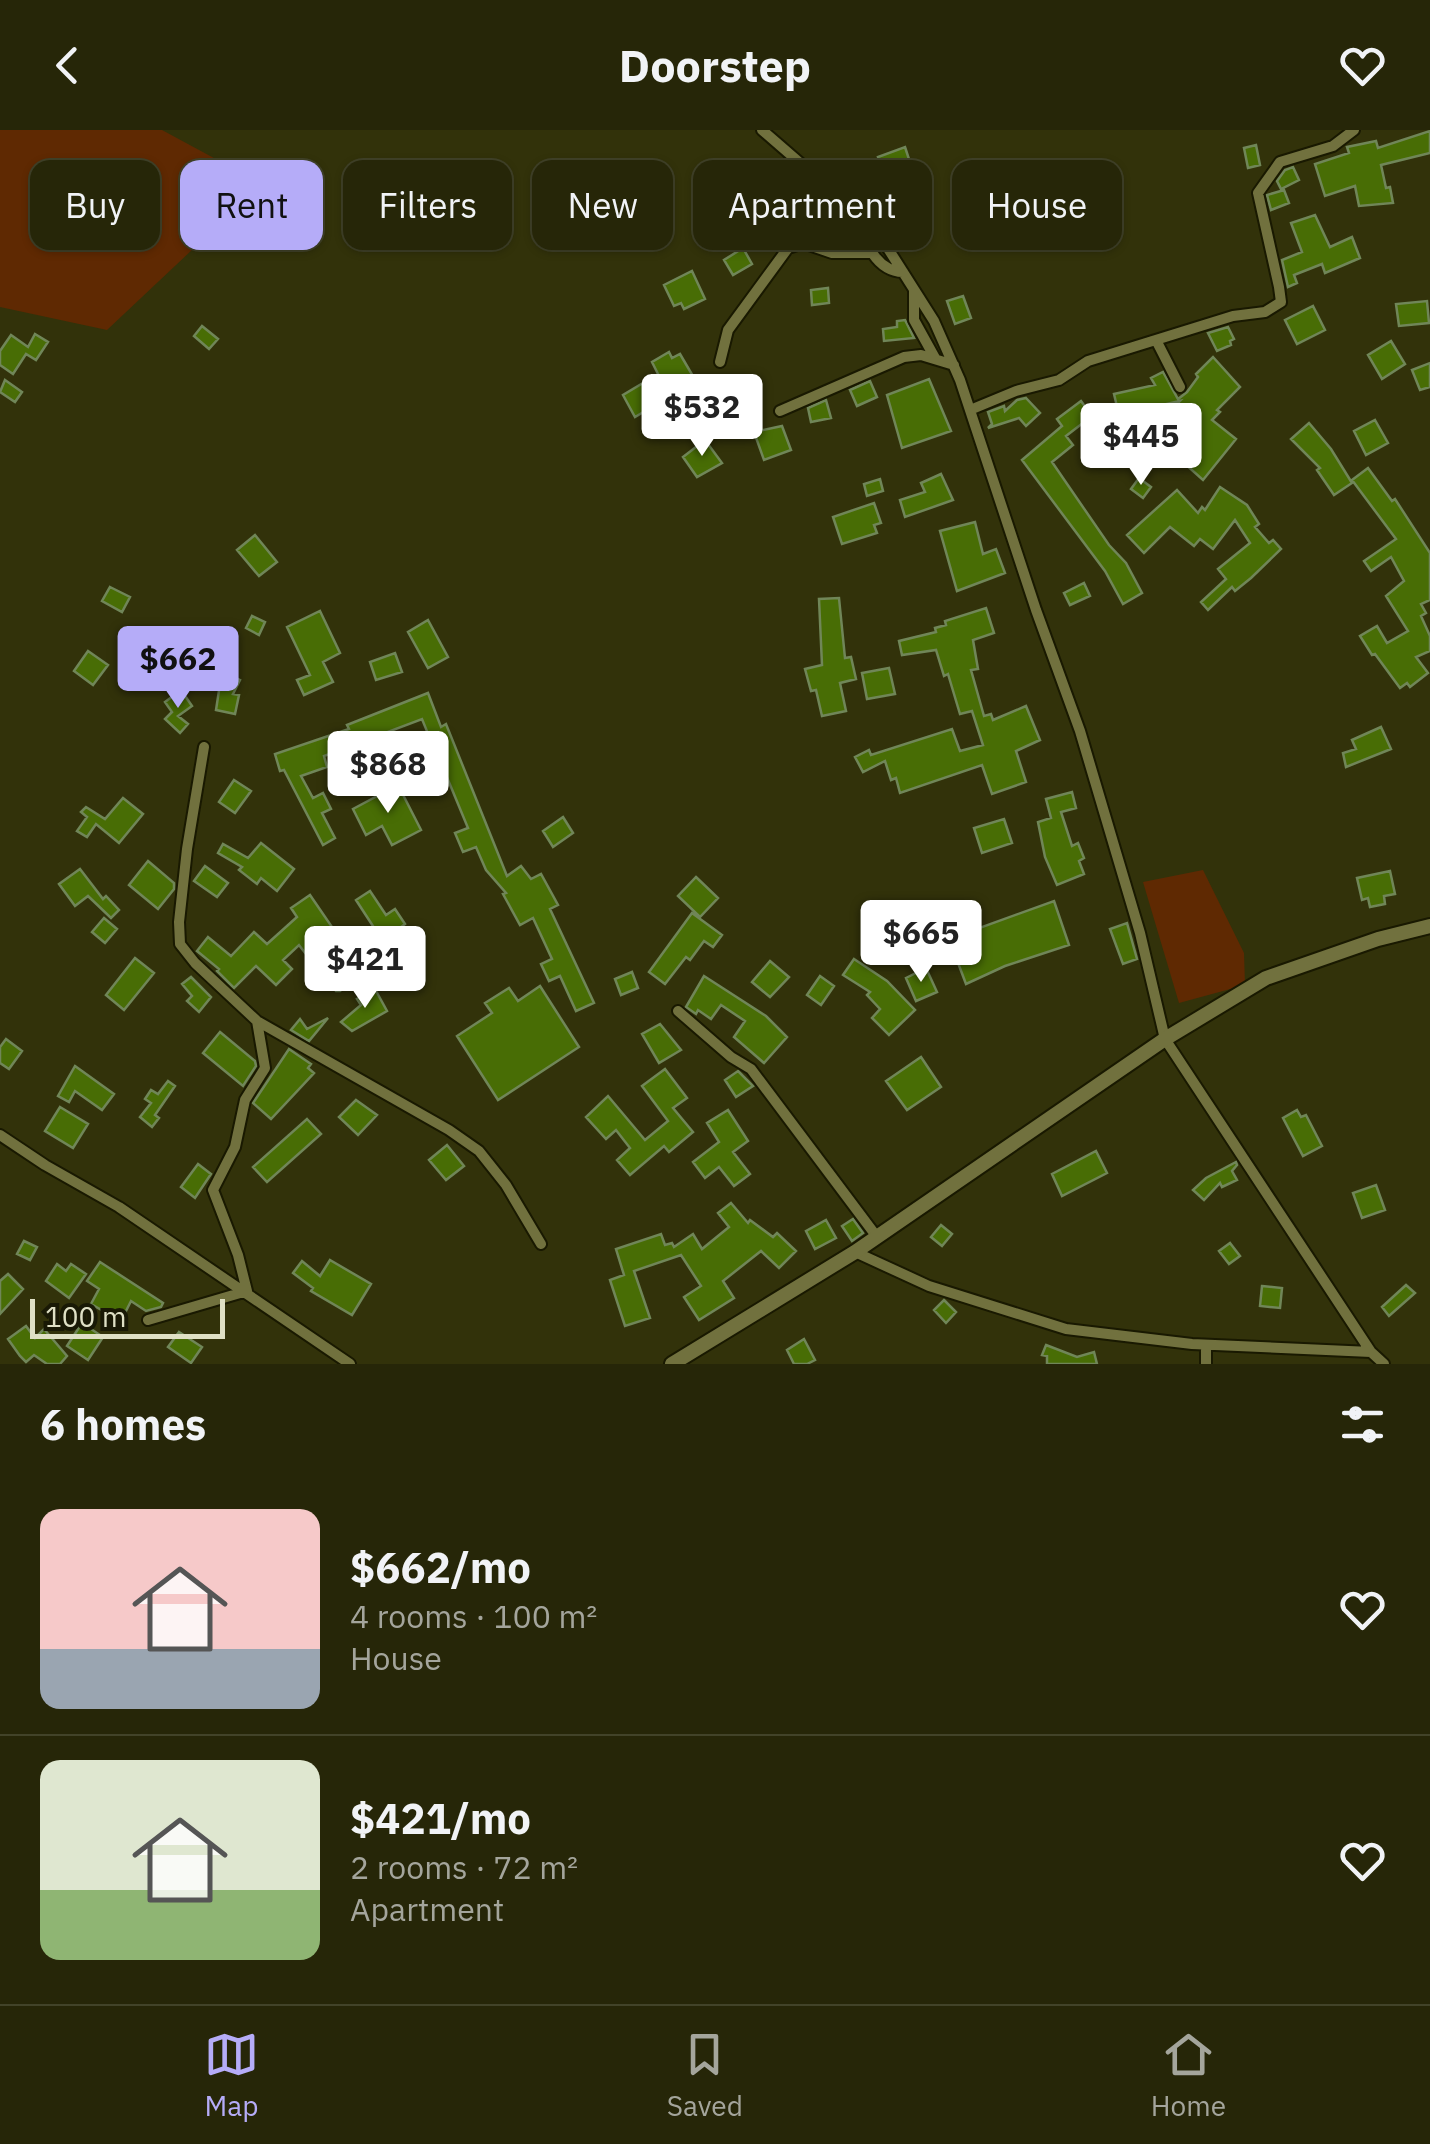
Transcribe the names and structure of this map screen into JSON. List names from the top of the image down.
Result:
{
  "scale_bar": "100 m",
  "page": {
    "header": "Doorstep",
    "chip": [
      "Buy",
      "Rent",
      "Filters",
      "New",
      "Apartment",
      "House"
    ],
    "price": [
      "$532",
      "$445",
      "$662",
      "$868",
      "$665",
      "$421"
    ],
    "scale": "100 m",
    "heading": "6 homes",
    "list": [
      {
        "name": "$662/mo",
        "note": "4 rooms · 100 m² · House"
      },
      {
        "name": "$421/mo",
        "note": "2 rooms · 72 m² · Apartment"
      }
    ],
    "tabs": ["Map", "Saved", "Home"]
  }
}
